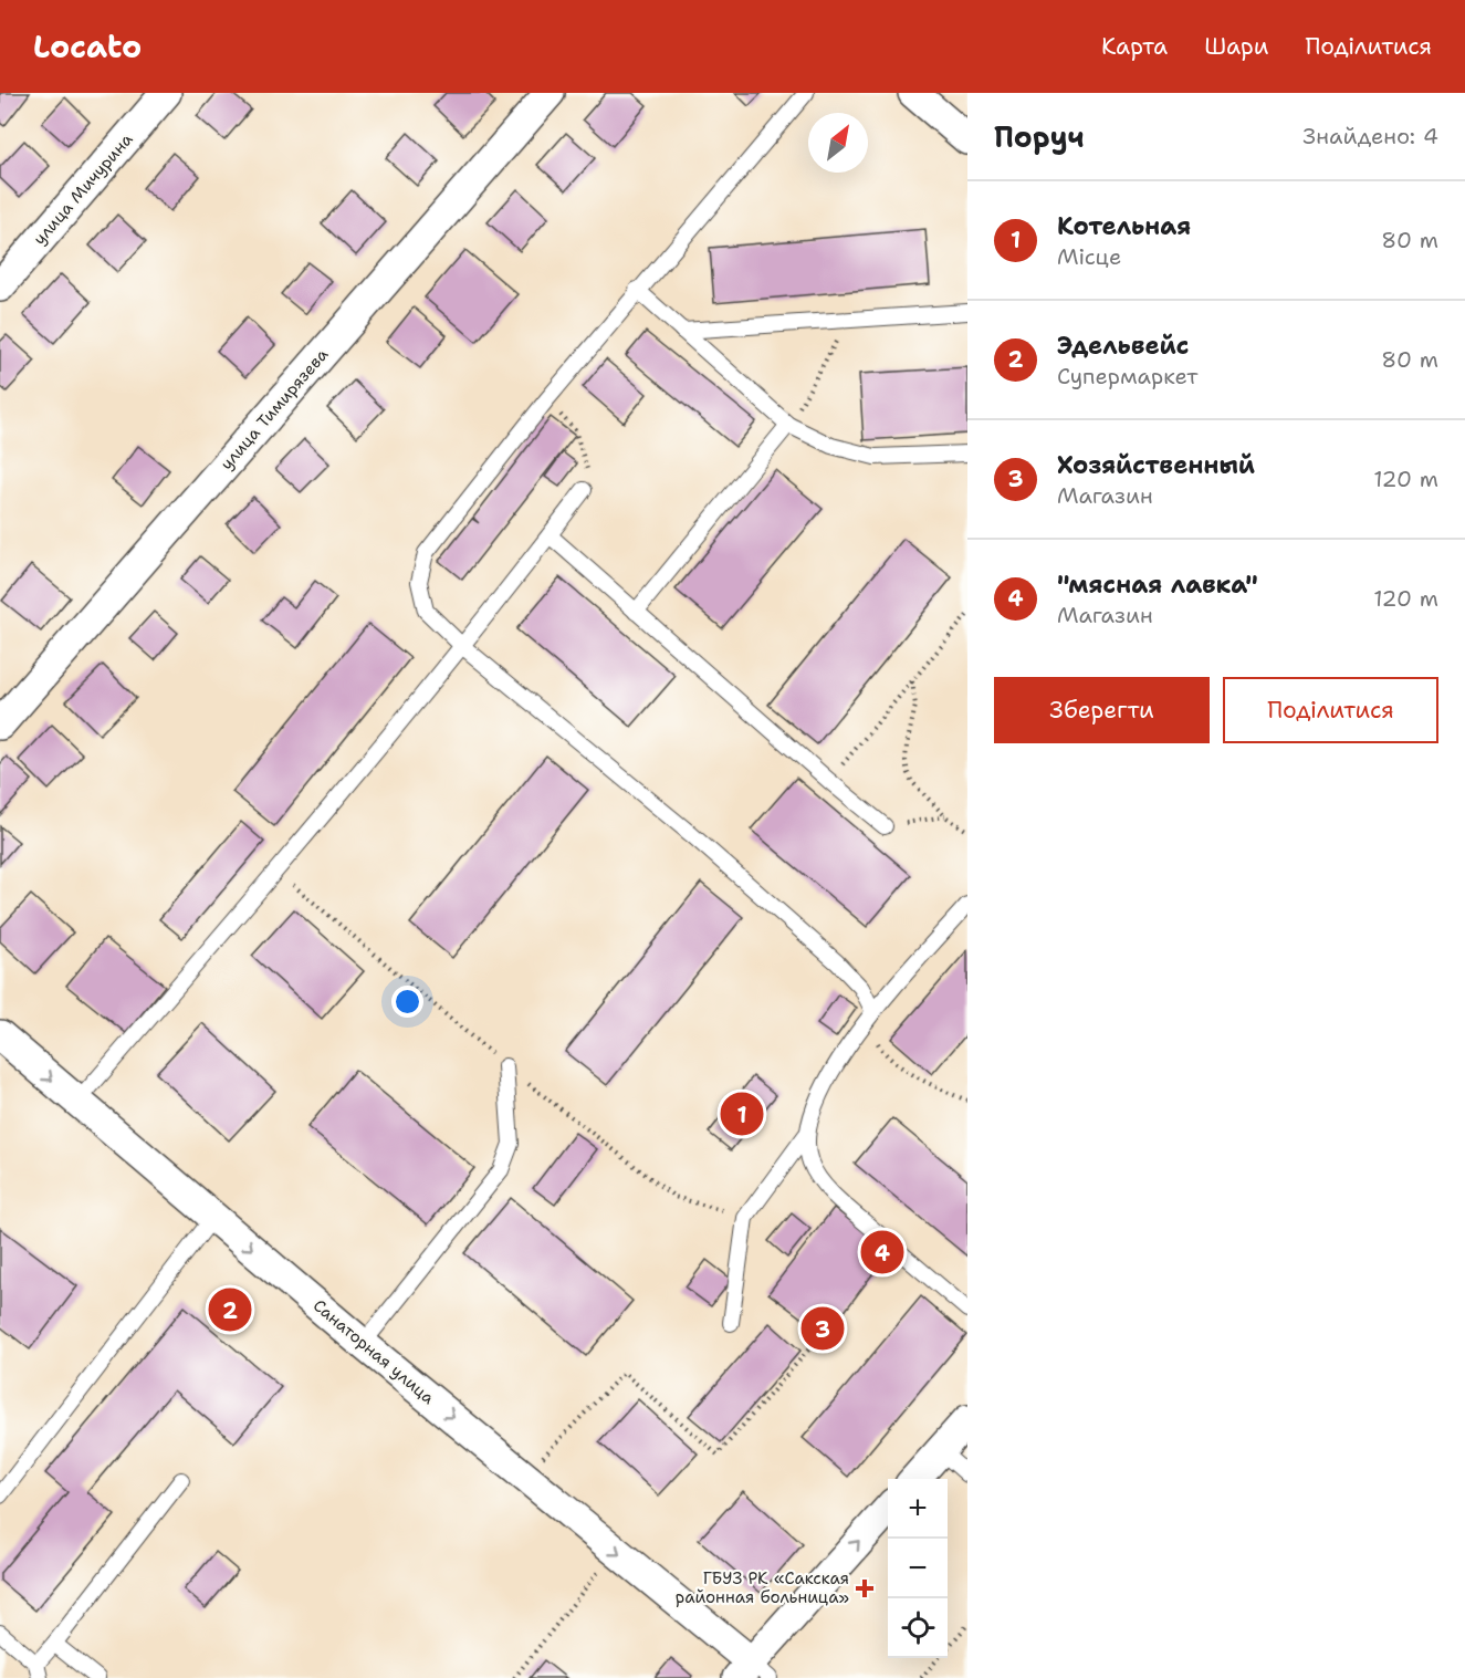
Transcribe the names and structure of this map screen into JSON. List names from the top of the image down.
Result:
{
  "streets": {
    "street": ["улица Мичурина", "улица Тимирязева", "Санаторная улица"]
  },
  "one_way": ["Санаторная улица"],
  "places": {
    "health": ["ГБУЗ РК «Сакская районная больница»"]
  },
  "north": "top right",
  "page": {
    "header": "Locato",
    "nav": ["Карта", "Шари", "Поділитися"],
    "heading": ["Поруч", "Знайдено: 4"],
    "list": [
      {
        "mark": "1",
        "name": "Котельная",
        "note": "Місце",
        "value": "80 m"
      },
      {
        "mark": "2",
        "name": "Эдельвейс",
        "note": "Супермаркет",
        "value": "80 m"
      },
      {
        "mark": "3",
        "name": "Хозяйственный",
        "note": "Магазин",
        "value": "120 m"
      },
      {
        "mark": "4",
        "name": "\"мясная лавка\"",
        "note": "Магазин",
        "value": "120 m"
      }
    ],
    "buttons": ["Зберегти", "Поділитися"],
    "pins": [
      "1",
      "4",
      "2",
      "3"
    ],
    "map_buttons": ["+", "−"]
  }
}
